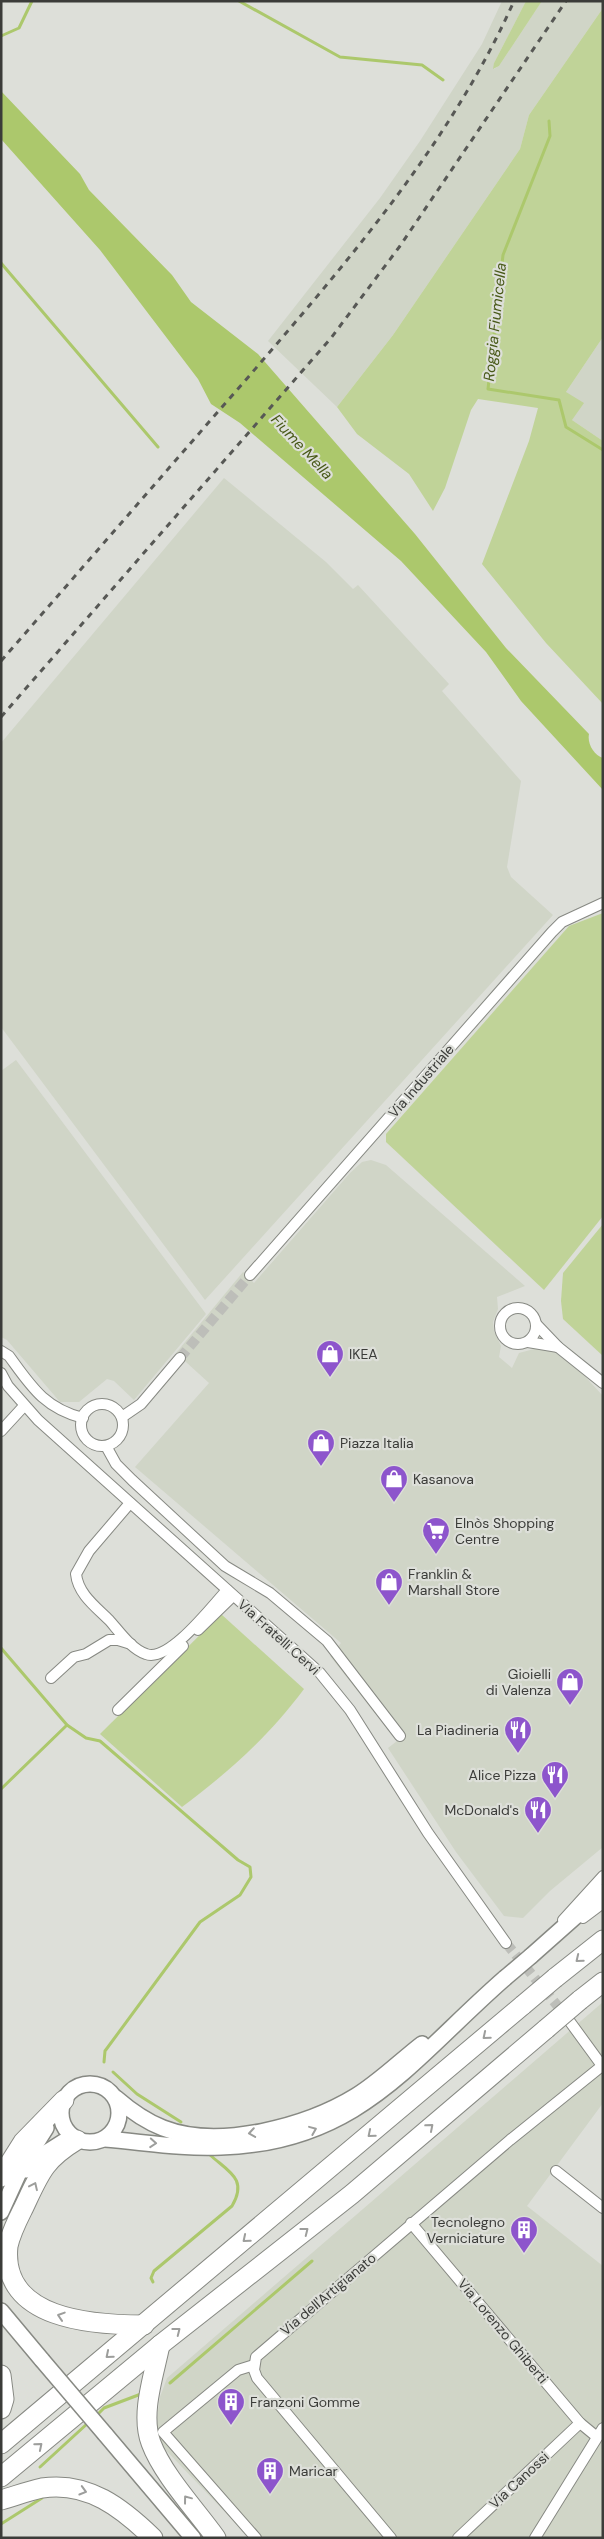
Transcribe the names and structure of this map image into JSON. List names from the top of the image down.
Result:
{
  "streets": {
    "street": [
      "Via Industriale",
      "Via Fratelli Cervi",
      "Via dell'Artigianato",
      "Via Lorenzo Ghiberti",
      "Via Canossi"
    ]
  },
  "crossings": [
    ["Via dell'Artigianato", "Via Lorenzo Ghiberti"],
    ["Via Lorenzo Ghiberti", "Via Canossi"]
  ],
  "water": ["Roggia Fiumicella", "Fiume Mella"],
  "places": {
    "shop": [
      "IKEA",
      "Piazza Italia",
      "Kasanova",
      "Franklin & Marshall Store",
      "Gioielli di Valenza"
    ],
    "supermarket": ["Elnòs Shopping Centre"],
    "restaurant": ["La Piadineria", "Alice Pizza", "McDonald's"],
    "building": ["Tecnolegno Verniciature", "Franzoni Gomme", "Maricar"]
  }
}
